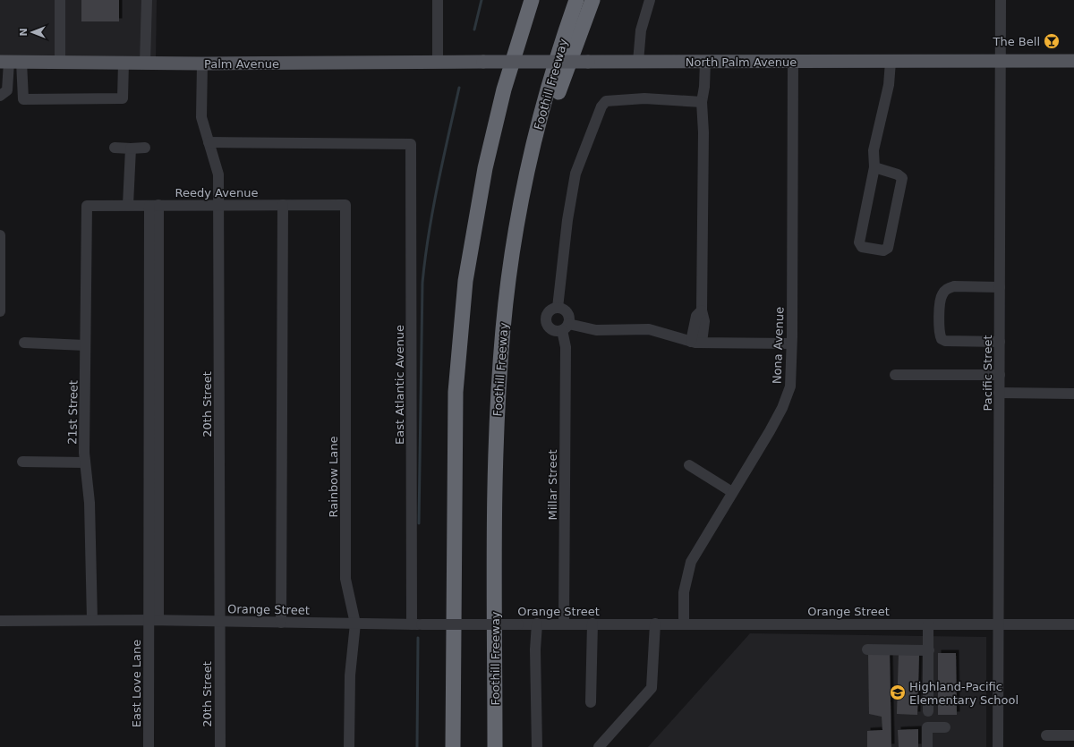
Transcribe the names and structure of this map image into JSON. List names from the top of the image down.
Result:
{
  "streets": {
    "highway": ["Foothill Freeway"],
    "main road": ["North Palm Avenue", "Palm Avenue"],
    "street": [
      "Reedy Avenue",
      "Nona Avenue",
      "Pacific Street",
      "East Atlantic Avenue",
      "20th Street",
      "21st Street",
      "Rainbow Lane",
      "Millar Street",
      "Orange Street",
      "East Love Lane"
    ]
  },
  "crossings": [
    ["North Palm Avenue", "Palm Avenue"],
    ["North Palm Avenue", "Nona Avenue"],
    ["North Palm Avenue", "Pacific Street"],
    ["Palm Avenue", "20th Street"],
    ["Reedy Avenue", "20th Street"],
    ["Reedy Avenue", "21st Street"],
    ["Reedy Avenue", "Rainbow Lane"],
    ["Reedy Avenue", "East Love Lane"],
    ["Nona Avenue", "Orange Street"],
    ["Pacific Street", "Orange Street"],
    ["East Atlantic Avenue", "20th Street"],
    ["East Atlantic Avenue", "Orange Street"],
    ["20th Street", "Orange Street"],
    ["21st Street", "Orange Street"],
    ["Rainbow Lane", "Orange Street"],
    ["Millar Street", "Orange Street"],
    ["Orange Street", "East Love Lane"]
  ],
  "places": {
    "bar": ["The Bell"],
    "school or university": ["Highland-Pacific Elementary School"]
  },
  "north": "left"
}
